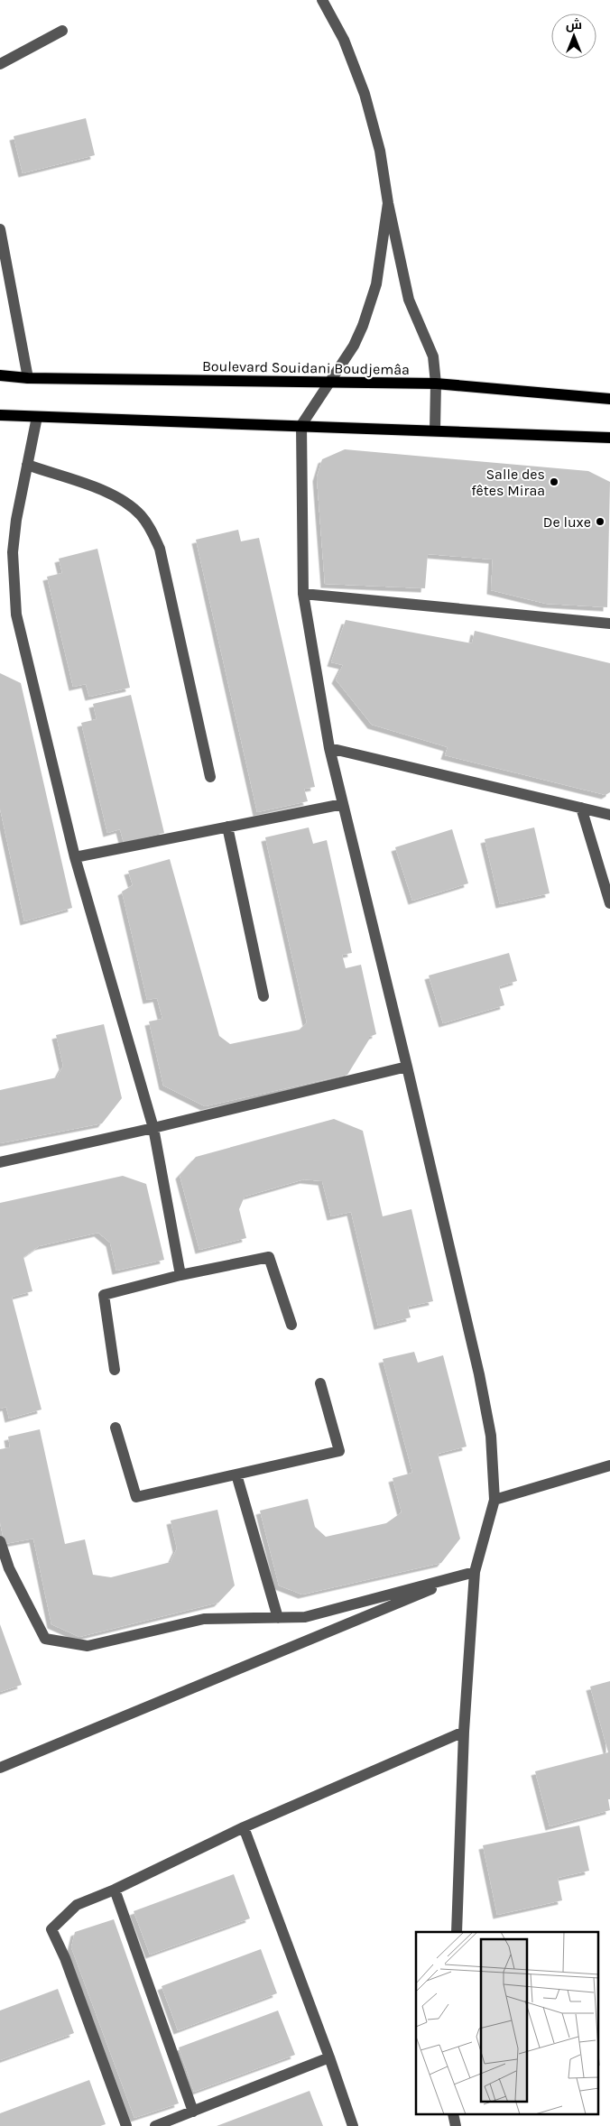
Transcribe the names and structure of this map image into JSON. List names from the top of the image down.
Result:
{
  "streets": {
    "main road": ["Boulevard Souidani Boudjemâa"]
  },
  "places": ["Salle des fêtes Miraa", "De luxe"],
  "north": "top"
}
